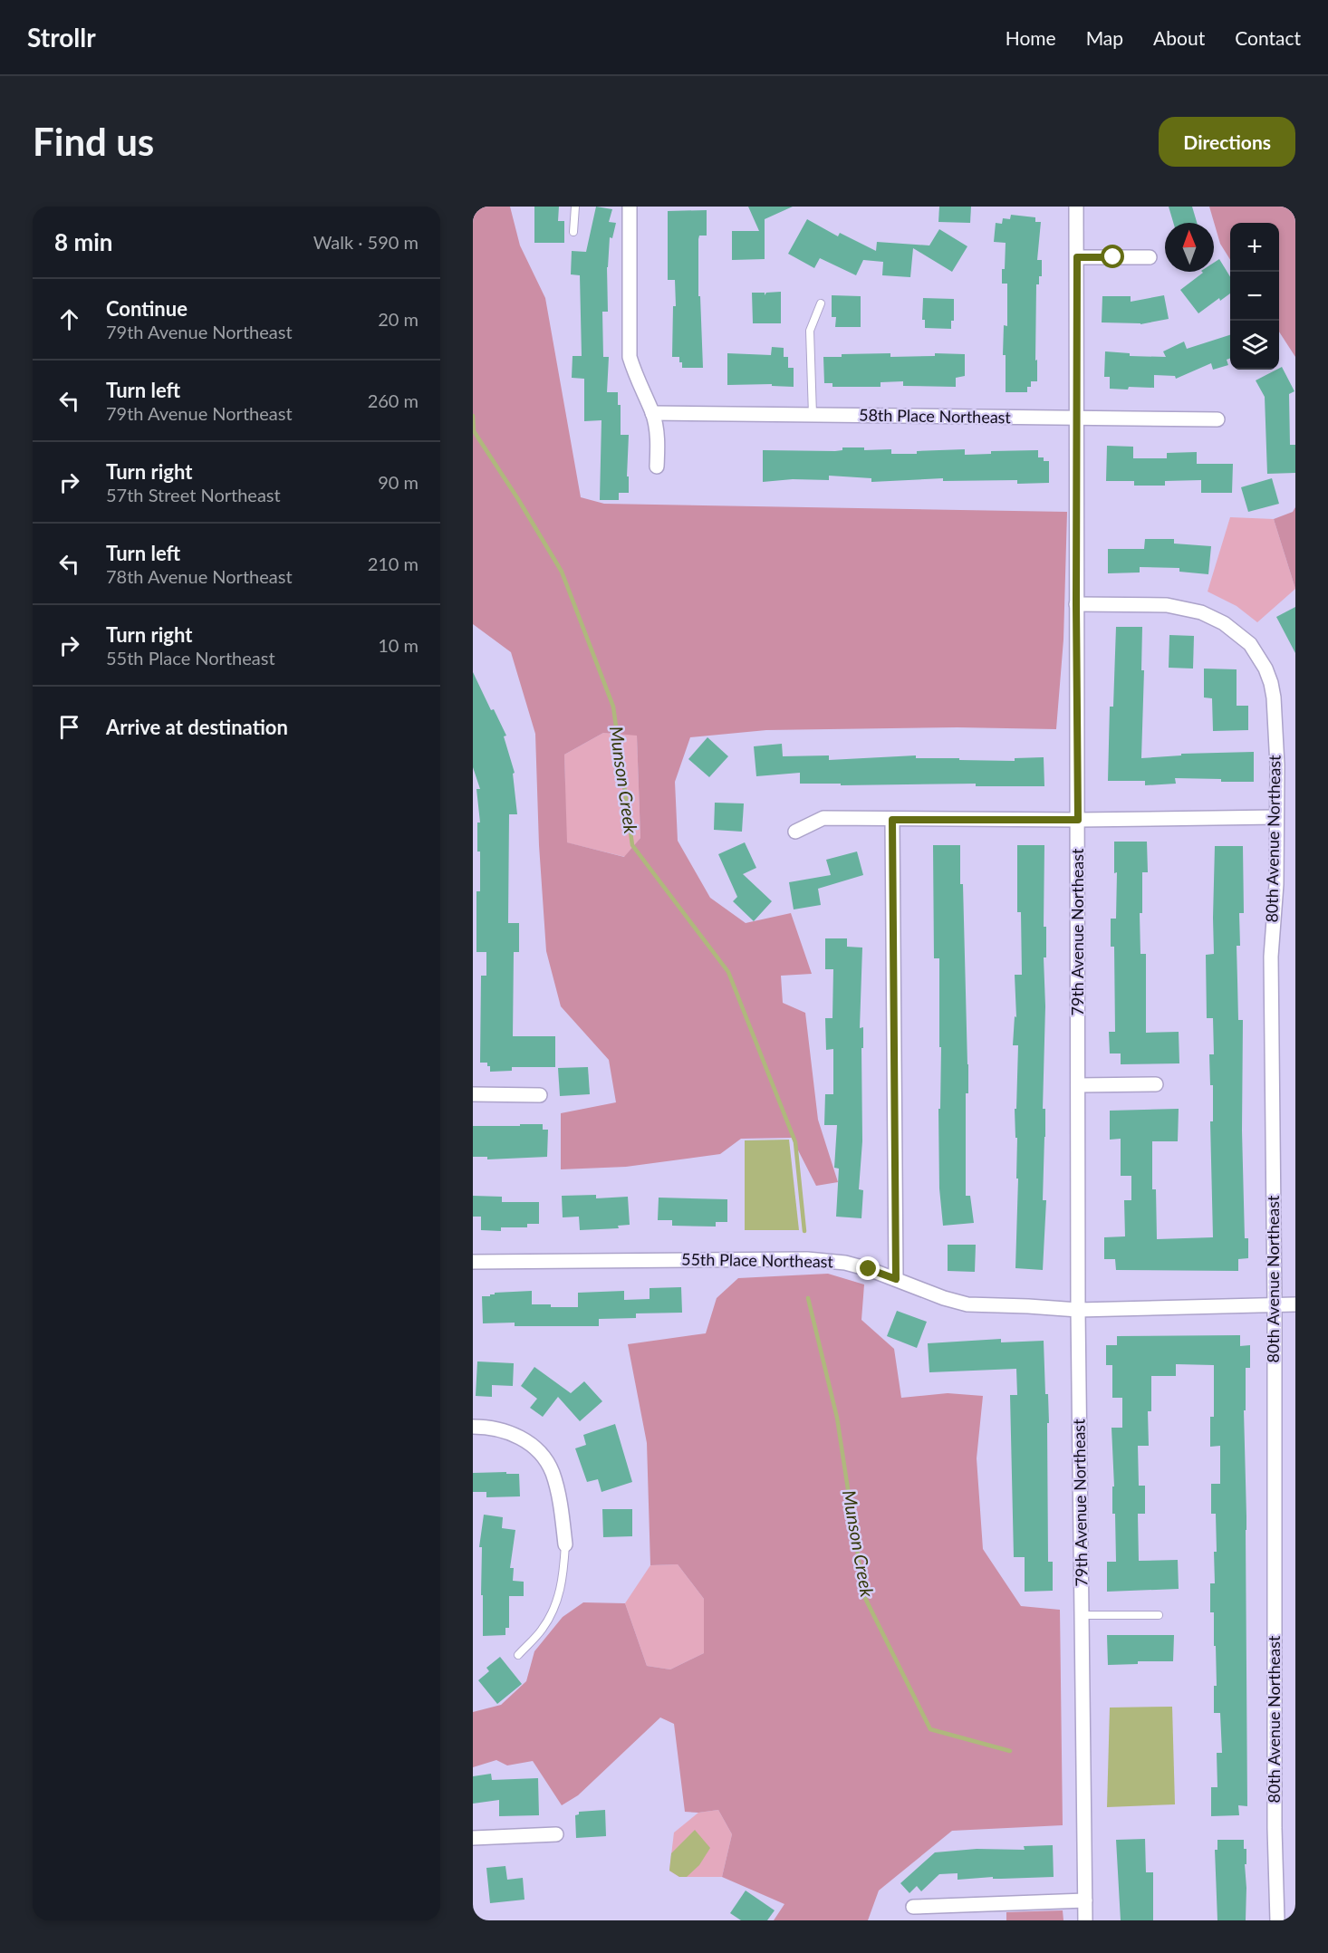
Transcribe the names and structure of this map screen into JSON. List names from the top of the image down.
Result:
{
  "streets": {
    "street": [
      "58th Place Northeast",
      "80th Avenue Northeast",
      "79th Avenue Northeast",
      "55th Place Northeast"
    ]
  },
  "crossings": [
    ["58th Place Northeast", "79th Avenue Northeast"],
    ["80th Avenue Northeast", "79th Avenue Northeast"],
    ["80th Avenue Northeast", "55th Place Northeast"],
    ["79th Avenue Northeast", "55th Place Northeast"]
  ],
  "water": ["Munson Creek"],
  "north": "top",
  "page": {
    "header": "Strollr",
    "nav": [
      "Home",
      "Map",
      "About",
      "Contact"
    ],
    "buttons": "Directions",
    "title": "Find us",
    "heading": ["8 min", "Walk · 590 m"],
    "map_buttons": ["+", "−"],
    "list": [
      ["Continue", "79th Avenue Northeast", "20 m"],
      ["Turn left", "79th Avenue Northeast", "260 m"],
      ["Turn right", "57th Street Northeast", "90 m"],
      ["Turn left", "78th Avenue Northeast", "210 m"],
      ["Turn right", "55th Place Northeast", "10 m"],
      "Arrive at destination"
    ]
  }
}
